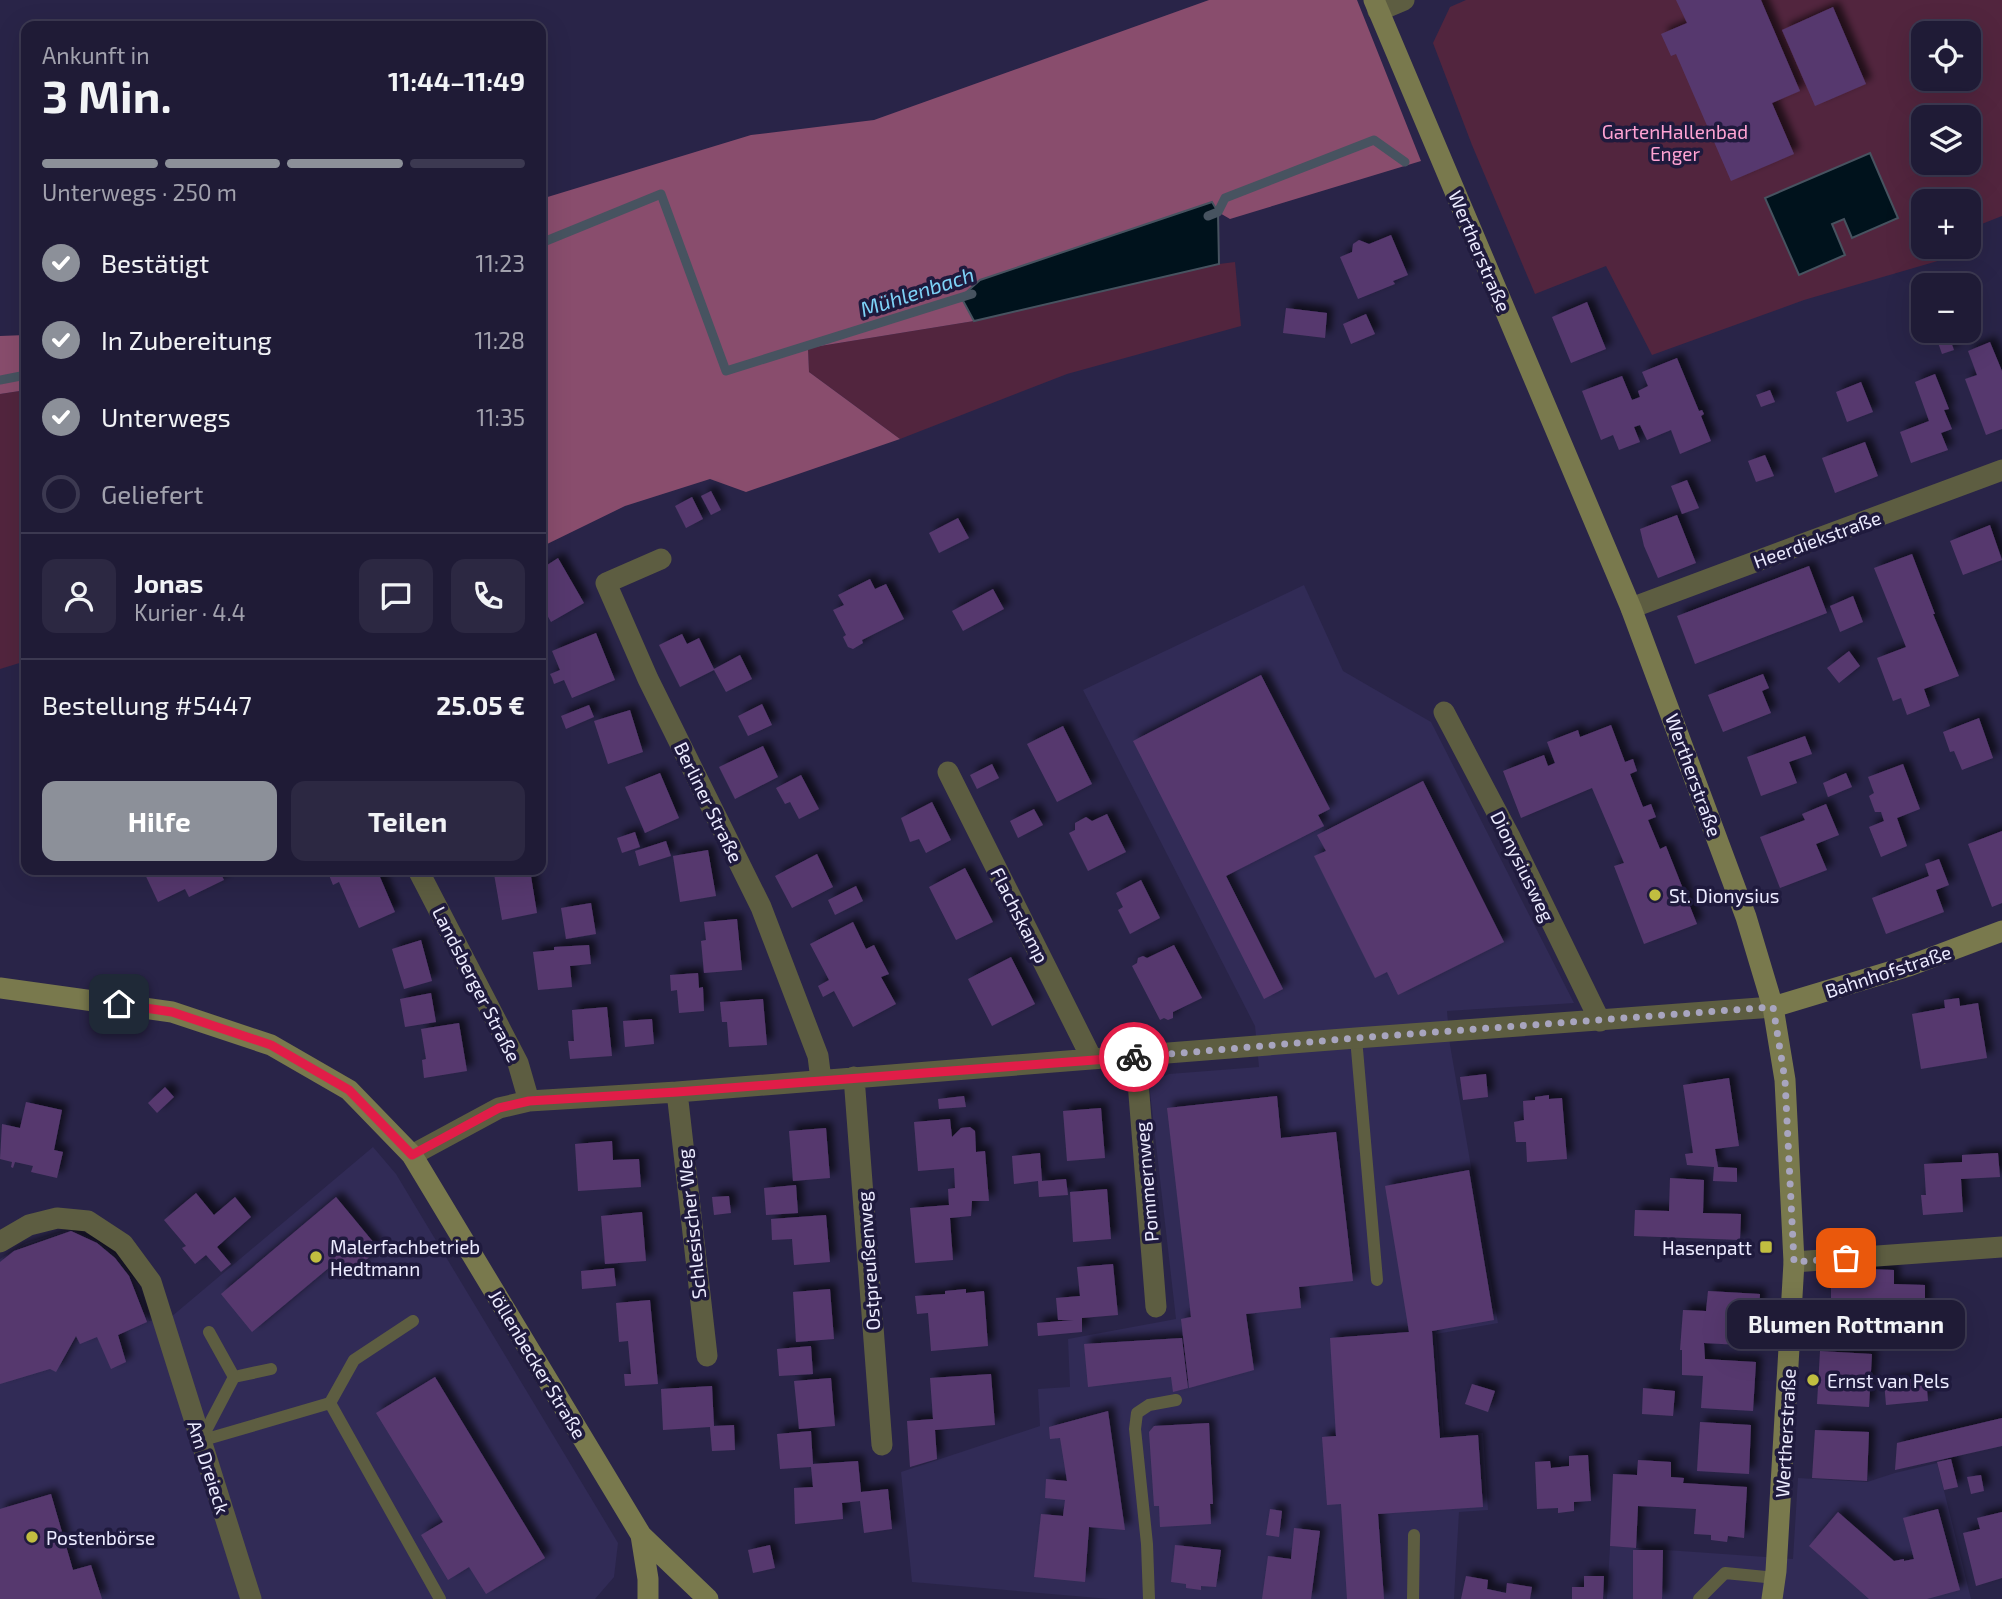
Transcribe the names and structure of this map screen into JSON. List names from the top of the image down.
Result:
{
  "streets": {
    "main road": ["Wertherstraße", "Bahnhofstraße", "Jöllenbecker Straße"],
    "street": [
      "Heerdiekstraße",
      "Berliner Straße",
      "Dionysiusweg",
      "Flachskamp",
      "Landsberger Straße",
      "Pommernweg",
      "Schlesischer Weg",
      "Ostpreußenweg",
      "Am Dreieck"
    ]
  },
  "crossings": [
    ["Wertherstraße", "Heerdiekstraße"],
    ["Wertherstraße", "Bahnhofstraße"]
  ],
  "water": ["Mühlenbach"],
  "parks": ["GartenHallenbad Enger"],
  "places": {
    "other": [
      "St. Dionysius",
      "Malerfachbetrieb Hedtmann",
      "Blumen Rottmann",
      "Ernst van Pels",
      "Postenbörse"
    ],
    "transit": ["Hasenpatt"]
  },
  "page": {
    "map_buttons": ["+", "−"],
    "heading": ["3 Min.", "Ankunft in", "11:44–11:49"],
    "panel": [
      "Jonas",
      "Kurier · 4.4",
      "Bestellung #5447",
      "25.05 €"
    ],
    "bar": "Unterwegs · 250 m",
    "list": [
      ["Bestätigt", "11:23"],
      ["In Zubereitung", "11:28"],
      ["Unterwegs", "11:35"],
      "Geliefert"
    ],
    "buttons": ["Hilfe", "Teilen"],
    "bubble": "Blumen Rottmann"
  }
}
